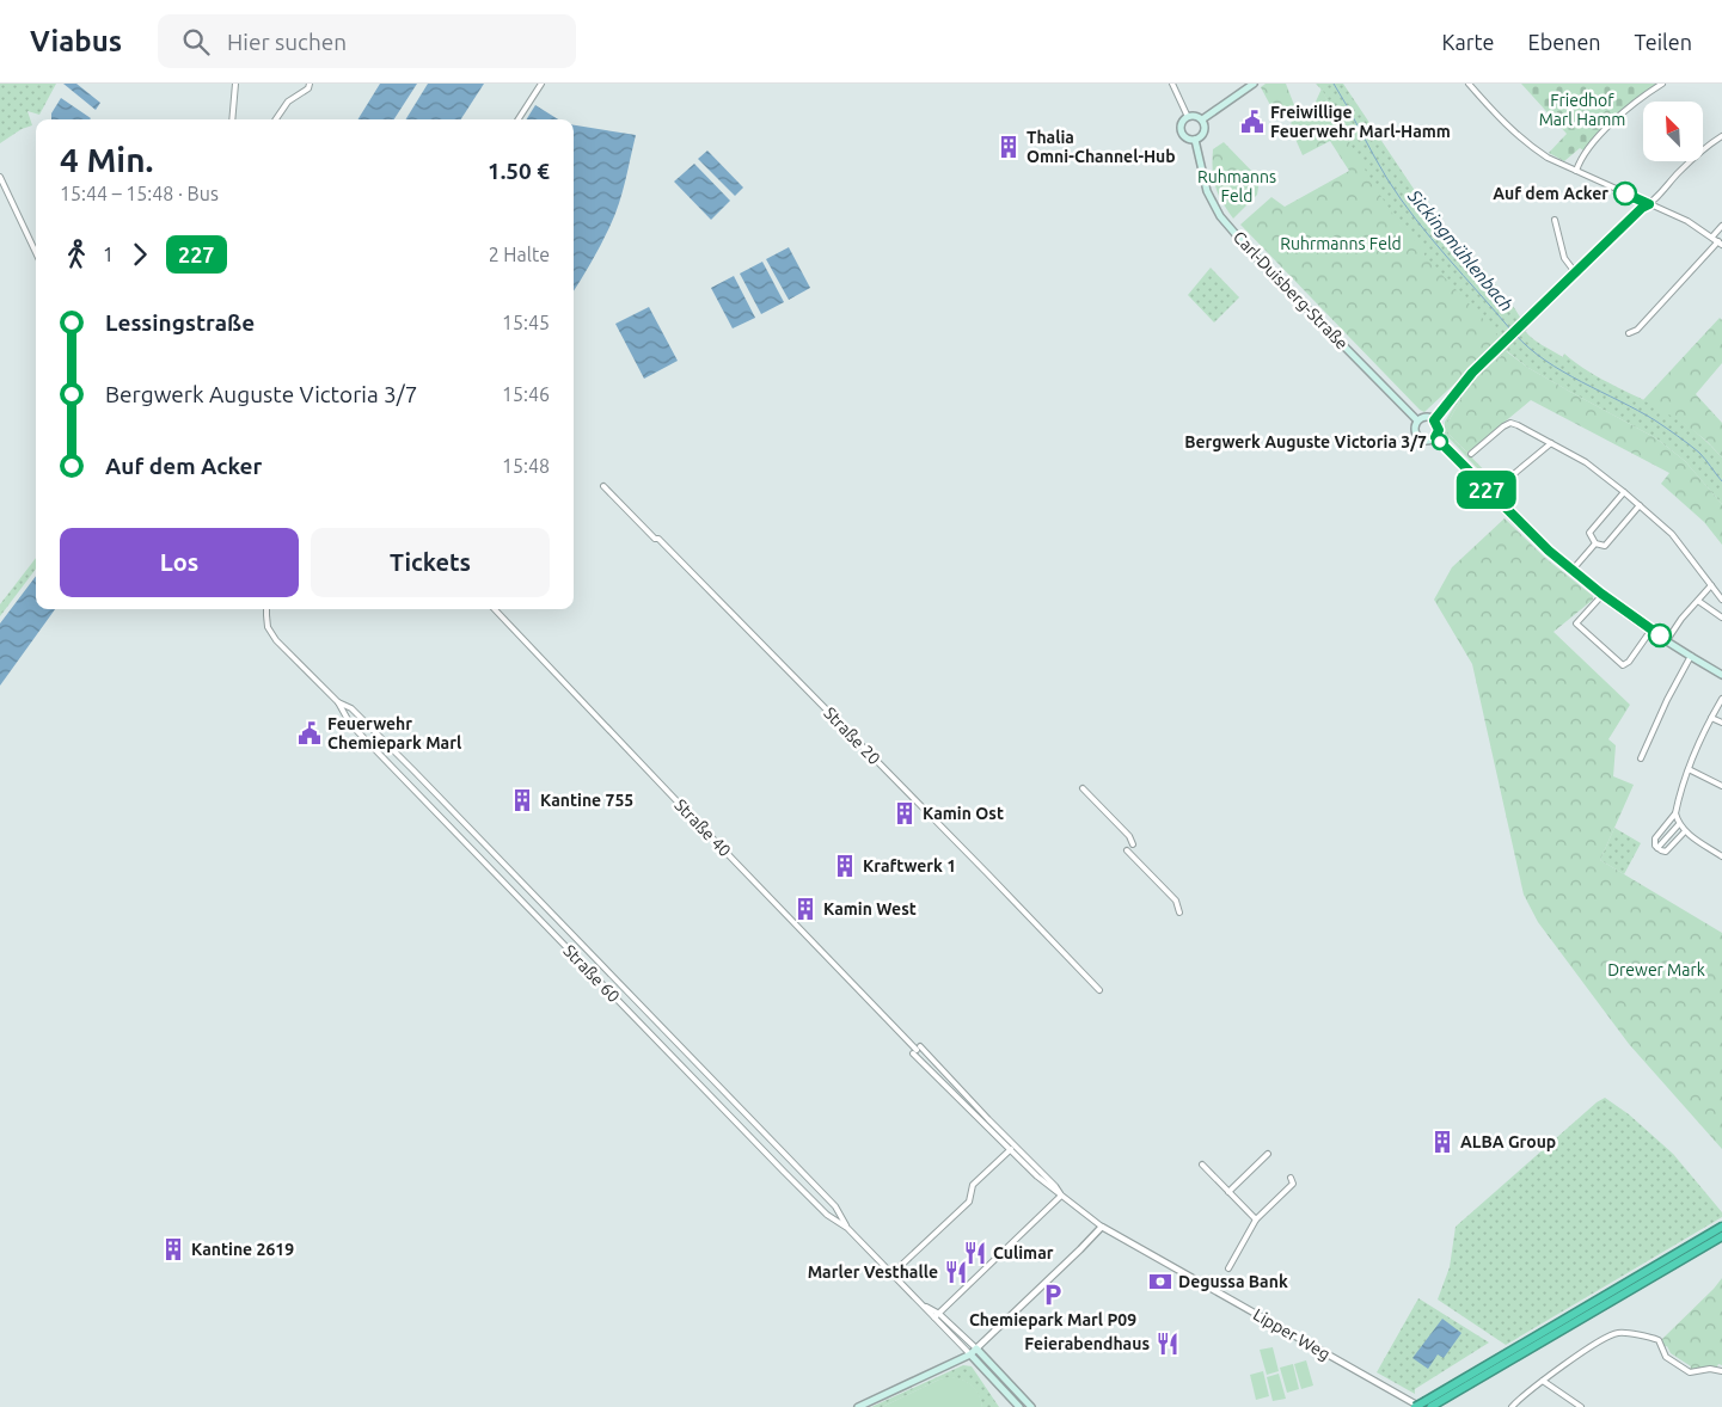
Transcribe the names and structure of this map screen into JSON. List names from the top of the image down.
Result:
{
  "streets": {
    "main road": ["Carl-Duisberg-Straße"],
    "street": [
      "Straße 20",
      "Straße 40",
      "Straße 60",
      "Lipper Weg"
    ]
  },
  "water": ["Sickingmühlenbach"],
  "parks": [
    "Friedhof Marl Hamm",
    "Ruhmanns Feld",
    "Ruhrmanns Feld",
    "Drewer Mark"
  ],
  "places": {
    "public building": ["Freiwillige Feuerwehr Marl-Hamm", "Feuerwehr Chemiepark Marl"],
    "building": [
      "Thalia Omni-Channel-Hub",
      "Kantine 755",
      "Kamin Ost",
      "Kraftwerk 1",
      "Kamin West",
      "ALBA Group",
      "Kantine 2619"
    ],
    "other": ["Auf dem Acker", "Bergwerk Auguste Victoria 3/7"],
    "restaurant": ["Culimar", "Marler Vesthalle", "Feierabendhaus"],
    "bank": ["Degussa Bank"],
    "parking": ["Chemiepark Marl P09"]
  },
  "lines": ["bus line 227"],
  "north": "top left",
  "page": {
    "header": "Viabus",
    "search": "Hier suchen",
    "nav": ["Karte", "Ebenen", "Teilen"],
    "on_map": "227",
    "heading": ["4 Min.", "15:44 – 15:48 · Bus", "1.50 €"],
    "legs": ["1", "227", "2 Halte"],
    "list": [
      {
        "name": "Lessingstraße",
        "value": "15:45"
      },
      {
        "name": "Bergwerk Auguste Victoria 3/7",
        "value": "15:46"
      },
      {
        "name": "Auf dem Acker",
        "value": "15:48"
      }
    ],
    "buttons": ["Los", "Tickets"]
  }
}
